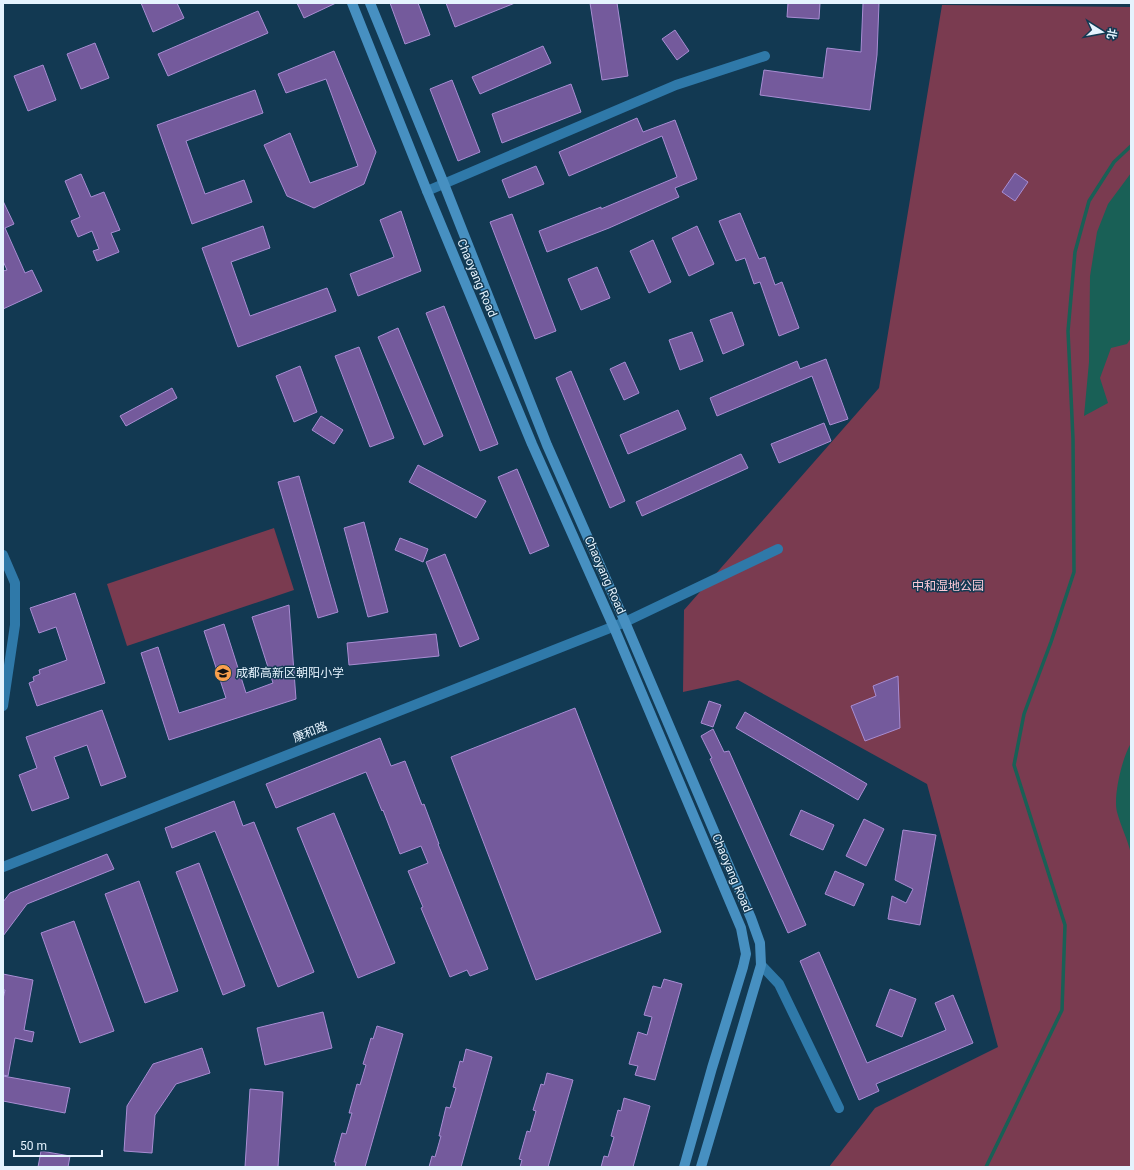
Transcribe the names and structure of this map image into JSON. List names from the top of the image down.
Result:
{
  "streets": {
    "main road": ["Chaoyang Road"],
    "street": ["康和路"]
  },
  "crossings": [
    ["Chaoyang Road", "康和路"]
  ],
  "parks": ["中和湿地公园"],
  "places": {
    "school or university": ["成都高新区朝阳小学"]
  },
  "scale_bar": "50 m",
  "north": "right"
}
